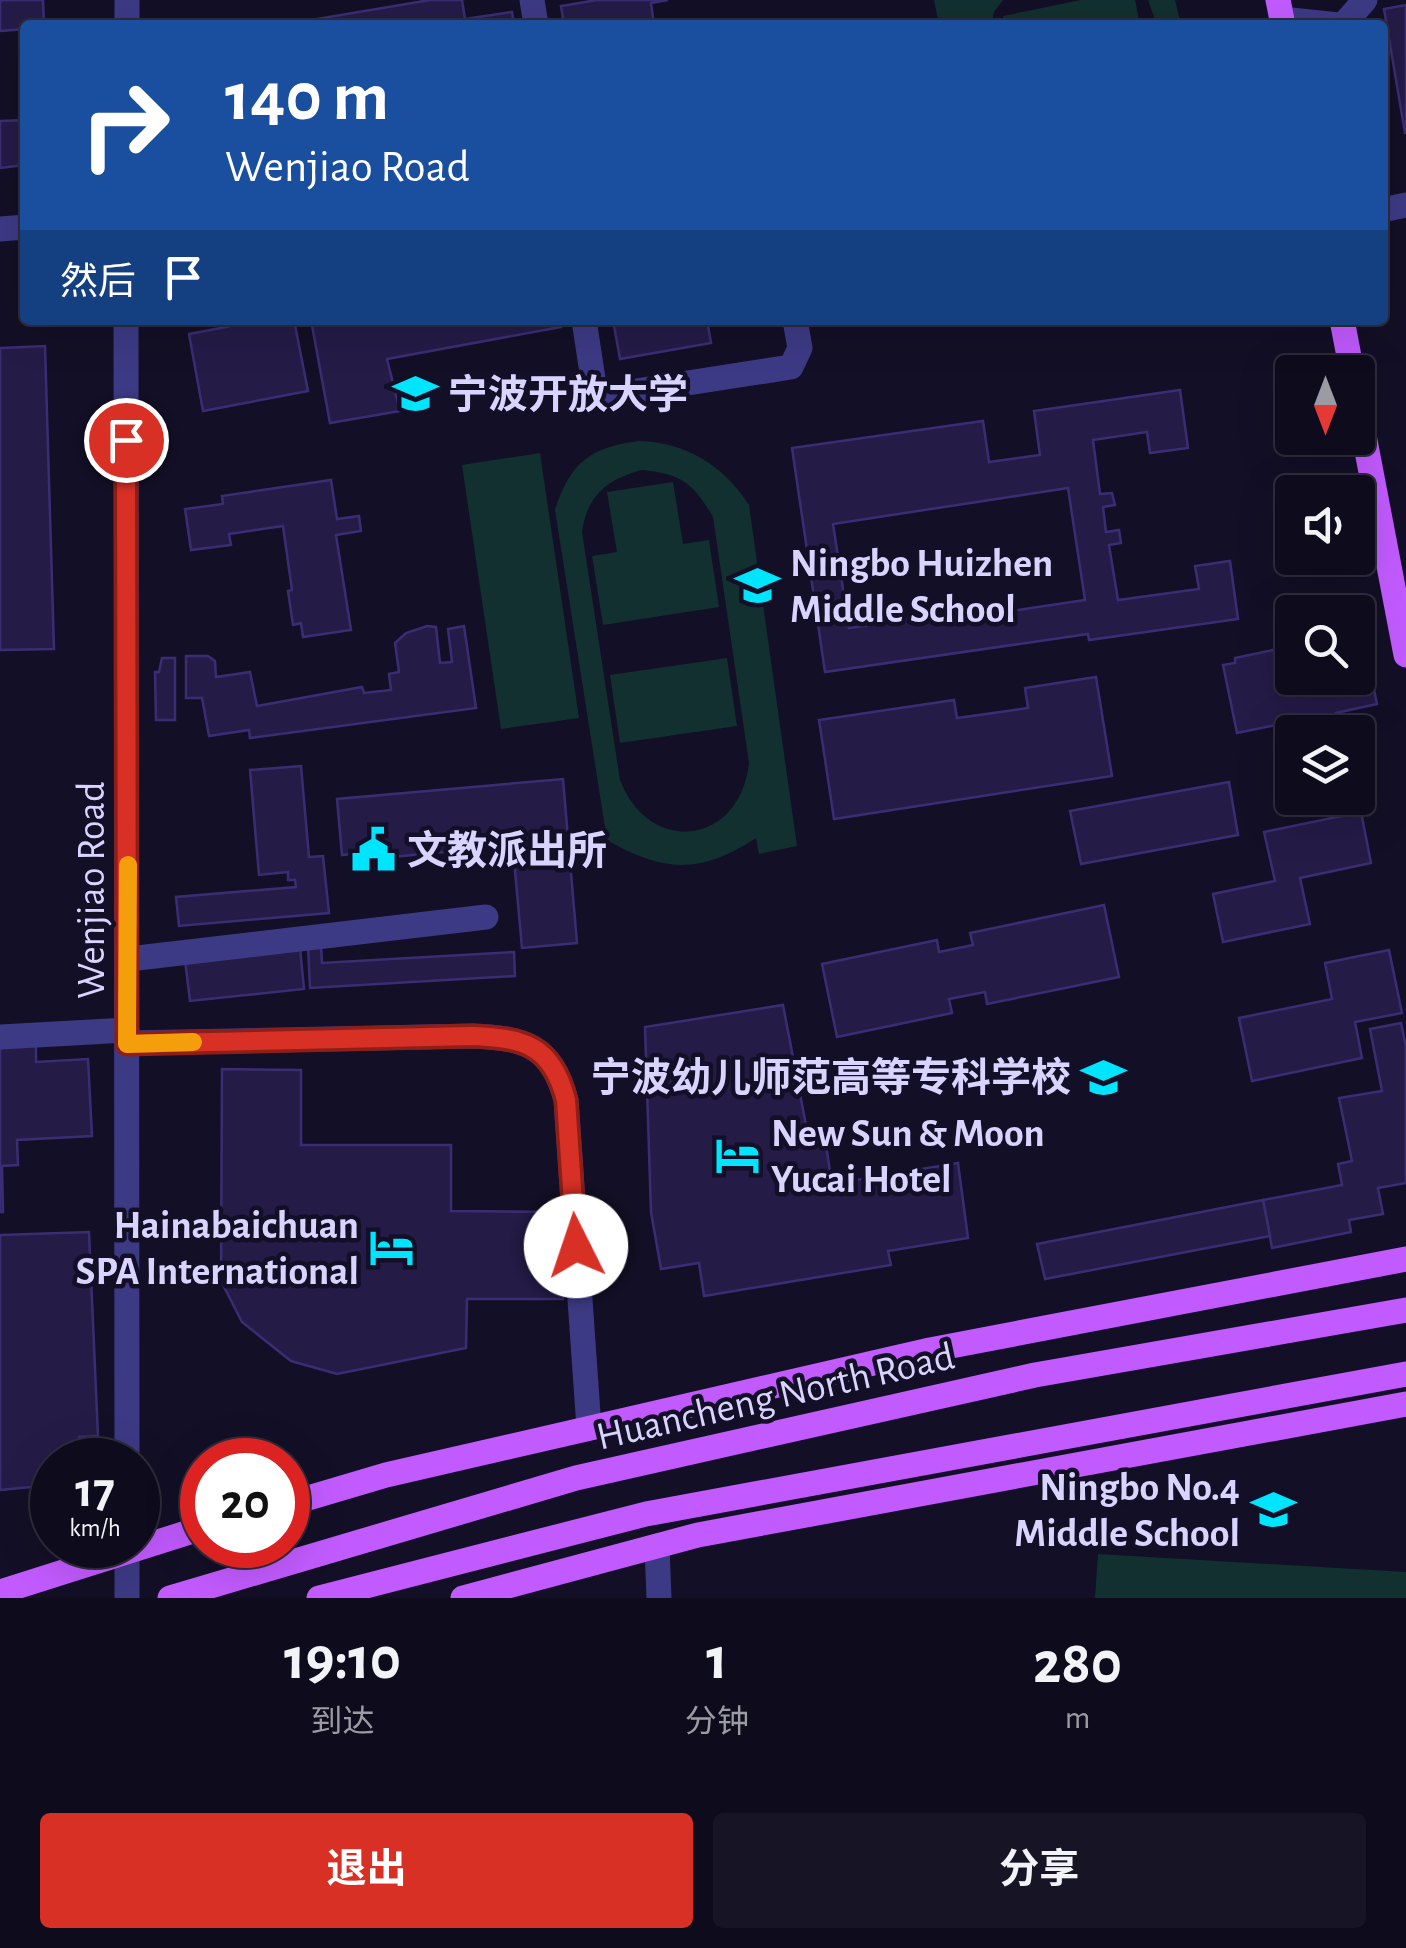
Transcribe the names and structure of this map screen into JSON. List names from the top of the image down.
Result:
{
  "streets": {
    "main road": ["Huancheng North Road"],
    "street": ["Wenjiao Road"]
  },
  "places": {
    "school or university": [
      "宁波开放大学",
      "Ningbo Huizhen Middle School",
      "宁波幼儿师范高等专科学校",
      "Ningbo No.4 Middle School"
    ],
    "public building": ["文教派出所"],
    "hotel": ["New Sun & Moon Yucai Hotel", "Hainabaichuan SPA International"]
  },
  "north": "bottom",
  "page": {
    "turn": ["140 m", "Wenjiao Road"],
    "then": "然后",
    "speed": "17 km/h",
    "limit": "20",
    "eta": [
      "19:10",
      "到达",
      "1",
      "分钟",
      "280",
      "m"
    ],
    "buttons": ["退出", "分享"]
  }
}
